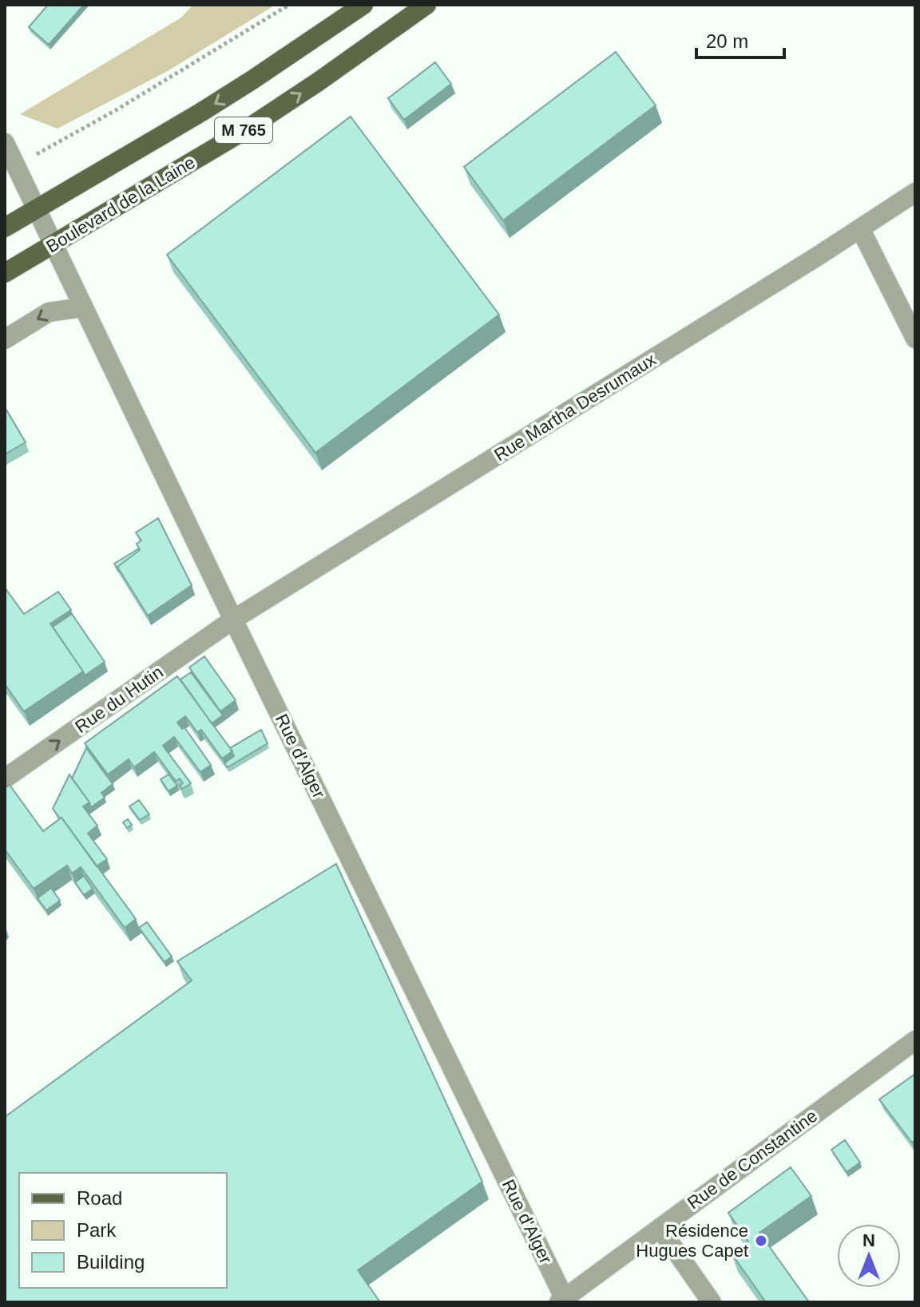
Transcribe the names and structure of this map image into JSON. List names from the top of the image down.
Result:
{
  "streets": {
    "main road": ["M 765", "Boulevard de la Laine"],
    "street": [
      "Rue Martha Desrumaux",
      "Rue du Hutin",
      "Rue d'Alger",
      "Rue de Constantine"
    ]
  },
  "crossings": [
    ["M 765", "Rue d'Alger"],
    ["Boulevard de la Laine", "Rue d'Alger"],
    ["Rue Martha Desrumaux", "Rue du Hutin"],
    ["Rue Martha Desrumaux", "Rue d'Alger"],
    ["Rue du Hutin", "Rue d'Alger"],
    ["Rue d'Alger", "Rue de Constantine"]
  ],
  "one_way": ["Rue du Hutin"],
  "places": ["Résidence Hugues Capet"],
  "legend": ["Road", "Park", "Building"],
  "scale_bar": "20 m",
  "north": "top"
}
